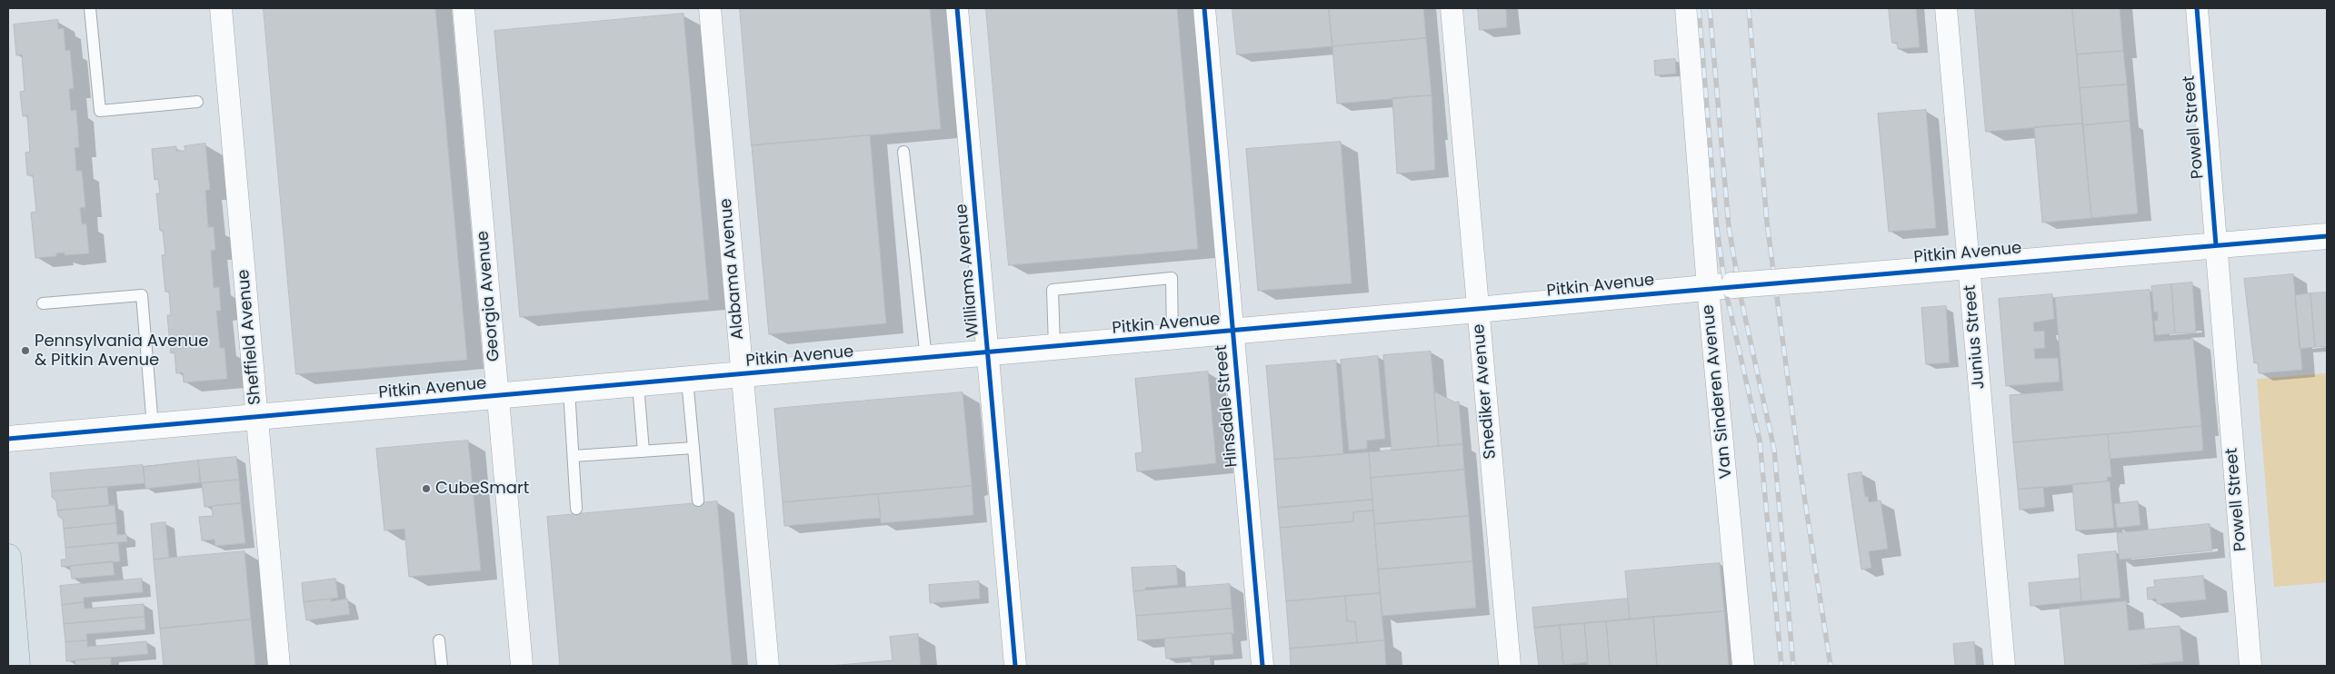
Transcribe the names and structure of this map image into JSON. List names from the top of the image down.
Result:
{
  "streets": {
    "street": [
      "Powell Street",
      "Pitkin Avenue",
      "Alabama Avenue",
      "Williams Avenue",
      "Georgia Avenue",
      "Sheffield Avenue",
      "Junius Street",
      "Snediker Avenue",
      "Van Sinderen Avenue",
      "Hinsdale Street"
    ]
  },
  "crossings": [
    ["Powell Street", "Pitkin Avenue"],
    ["Pitkin Avenue", "Alabama Avenue"],
    ["Pitkin Avenue", "Williams Avenue"],
    ["Pitkin Avenue", "Georgia Avenue"],
    ["Pitkin Avenue", "Sheffield Avenue"],
    ["Pitkin Avenue", "Junius Street"],
    ["Pitkin Avenue", "Snediker Avenue"],
    ["Pitkin Avenue", "Van Sinderen Avenue"],
    ["Pitkin Avenue", "Hinsdale Street"]
  ],
  "places": ["Pennsylvania Avenue & Pitkin Avenue", "CubeSmart"]
}
